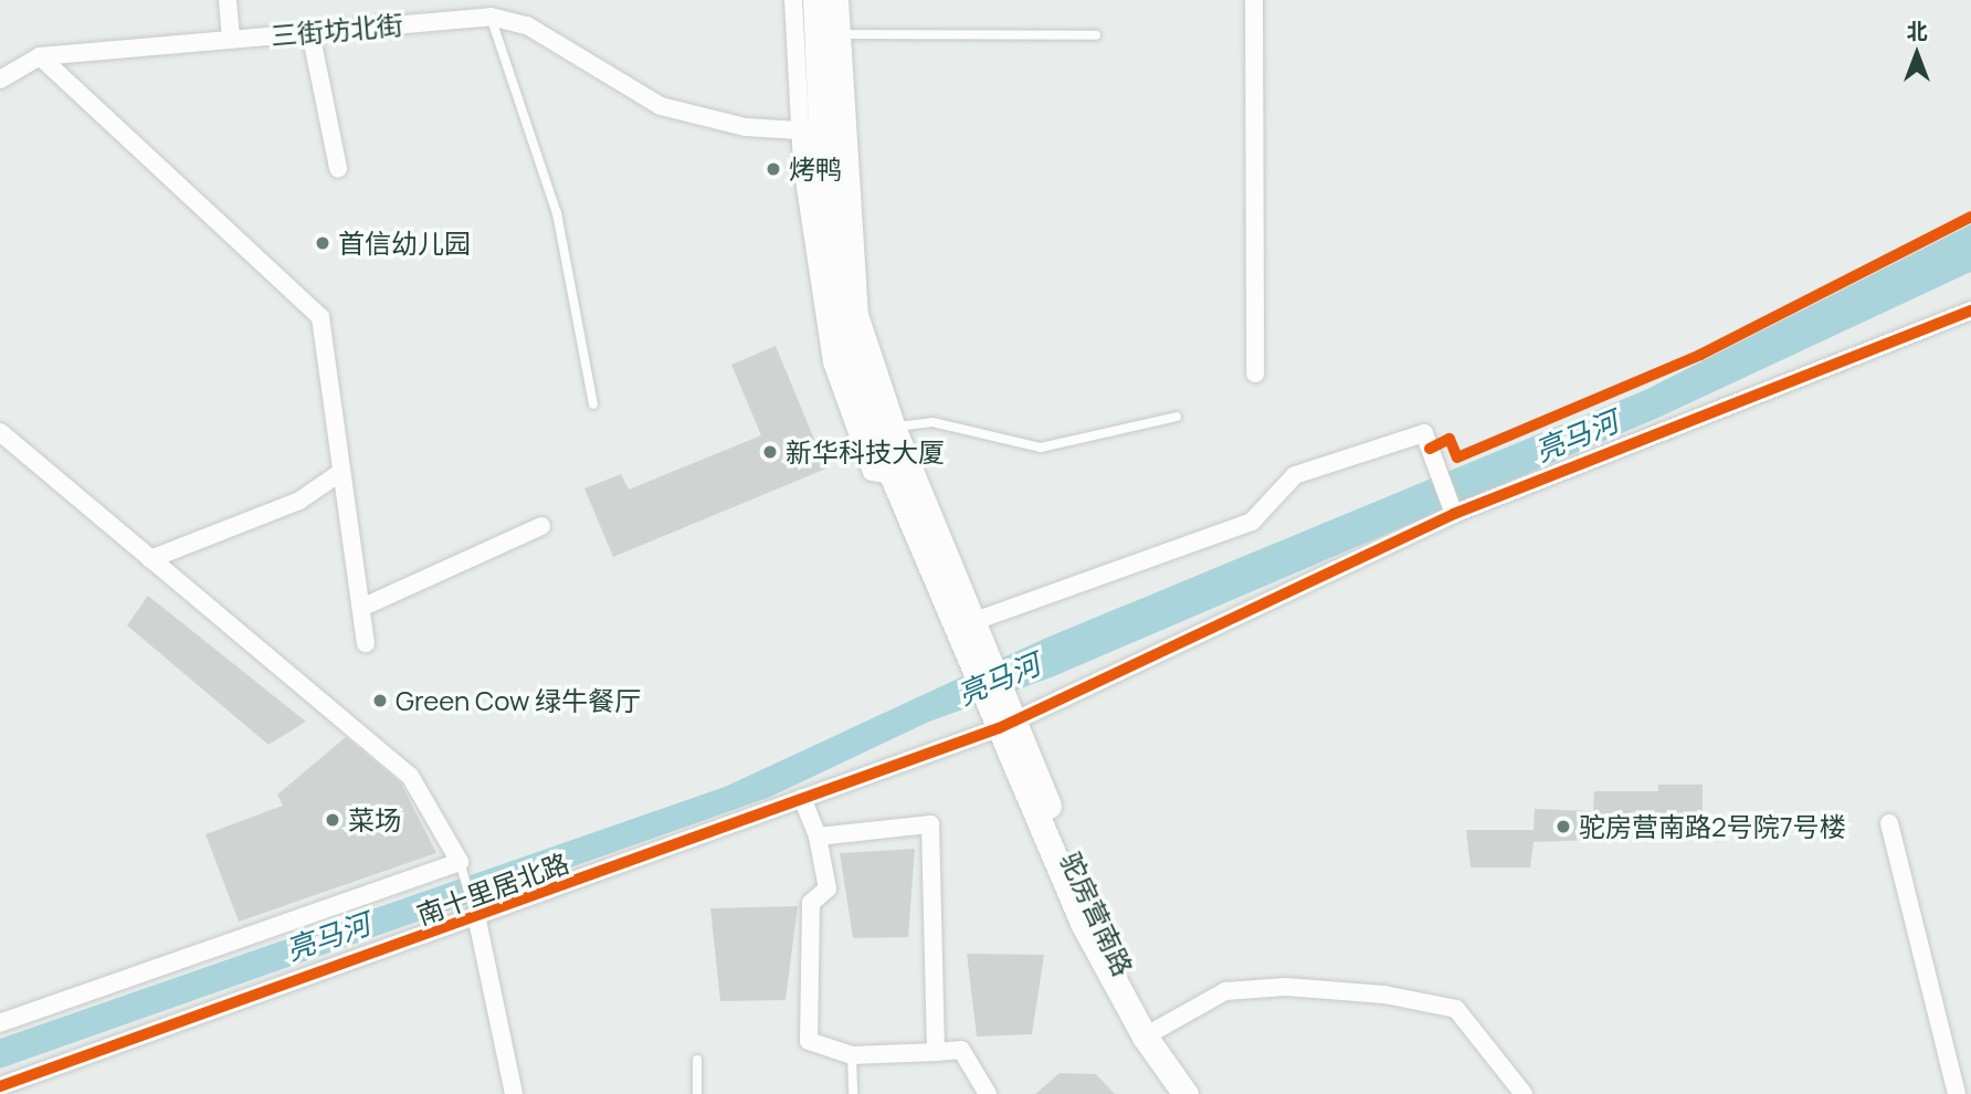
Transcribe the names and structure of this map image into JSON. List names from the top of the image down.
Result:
{
  "streets": {
    "street": ["三街坊北街", "南十里居北路", "驼房营南路"]
  },
  "crossings": [
    ["南十里居北路", "驼房营南路"]
  ],
  "water": ["亮马河"],
  "places": [
    "烤鸭",
    "首信幼儿园",
    "新华科技大厦",
    "Green Cow 绿牛餐厅",
    "菜场",
    "驼房营南路2号院7号楼"
  ],
  "north": "top"
}
